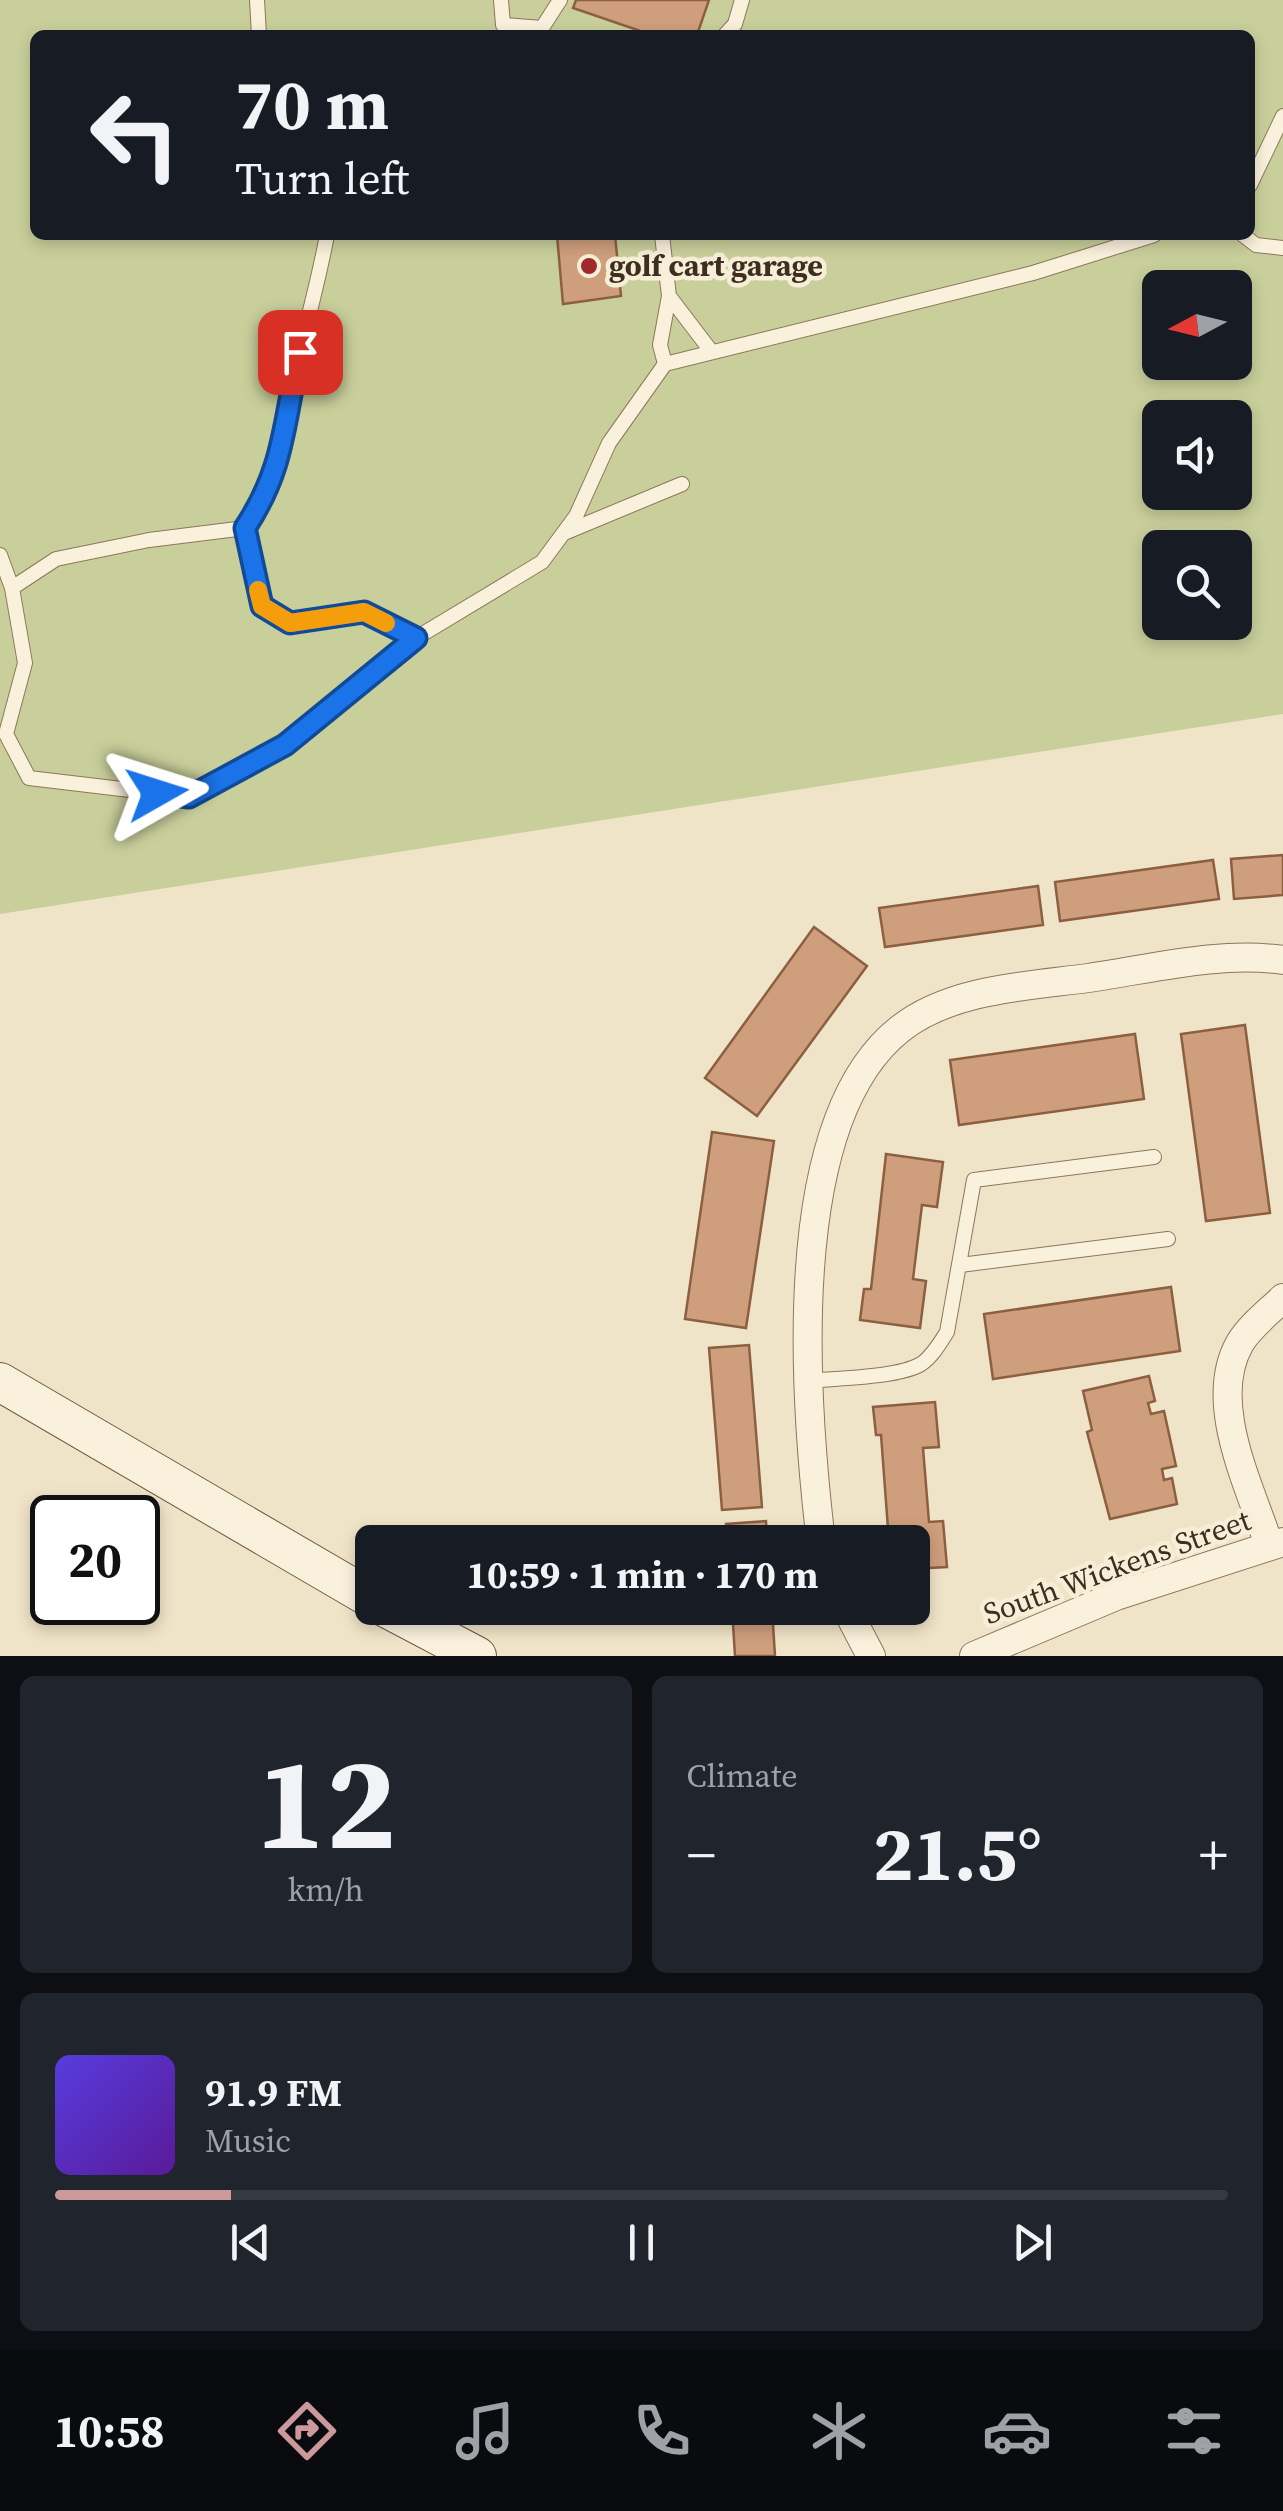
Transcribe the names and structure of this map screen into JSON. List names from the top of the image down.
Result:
{
  "streets": {
    "street": ["South Wickens Street"]
  },
  "places": ["golf cart garage"],
  "north": "left",
  "page": {
    "turn": ["70 m", "Turn left"],
    "limit": "20",
    "trip": "10:59 · 1 min · 170 m",
    "tile": [
      ["12", "km/h"],
      "Climate"
    ],
    "heat": ["−", "21.5°", "+"],
    "song": ["91.9 FM", "Music"],
    "tabs": "10:58"
  }
}
